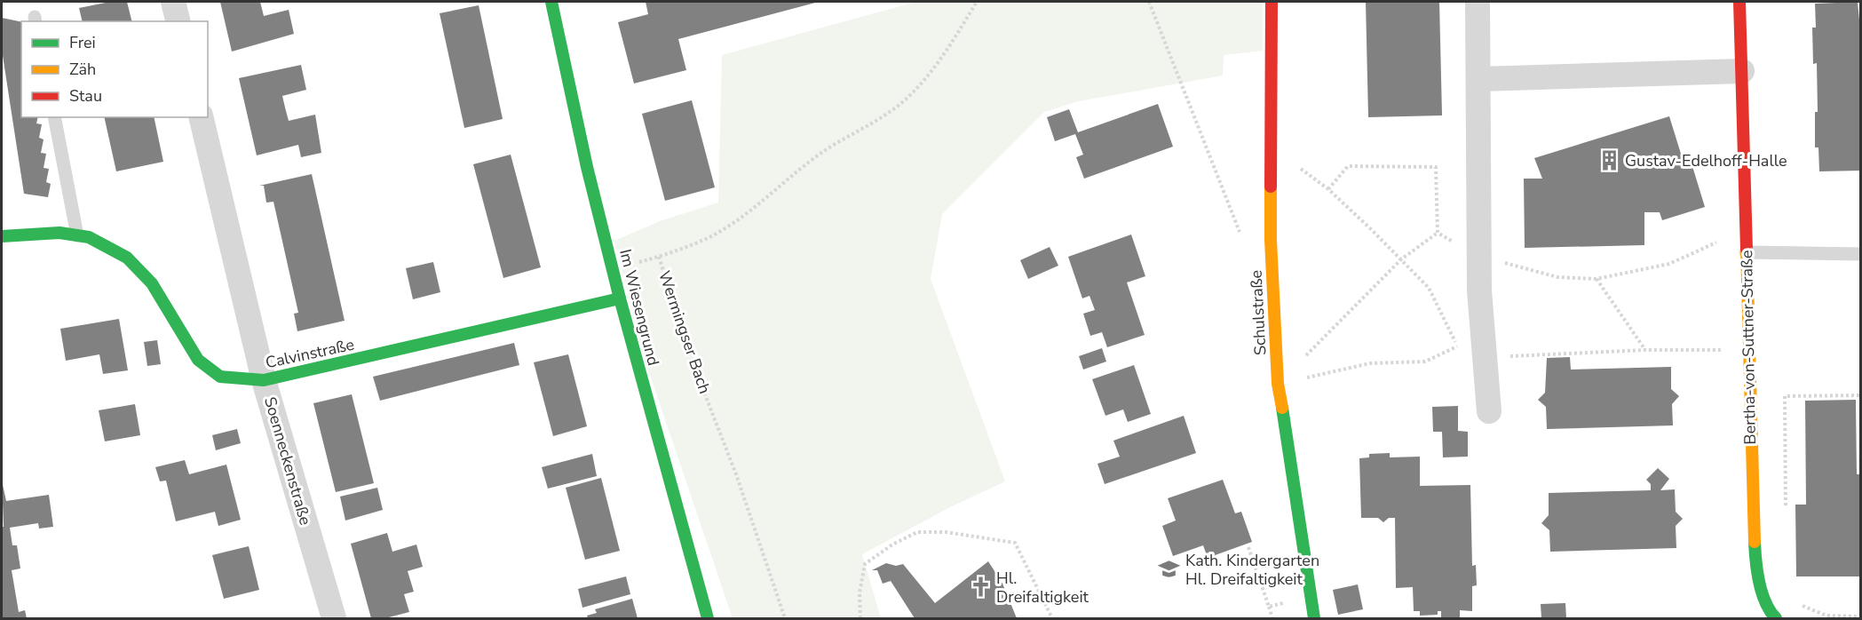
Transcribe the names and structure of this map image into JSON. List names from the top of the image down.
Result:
{
  "streets": {
    "street": [
      "Im Wiesengrund",
      "Schulstraße",
      "Bertha-von-Suttner-Straße",
      "Calvinstraße",
      "Soenneckenstraße"
    ],
    "path": ["Wermingser Bach"]
  },
  "crossings": [
    ["Im Wiesengrund", "Calvinstraße"],
    ["Calvinstraße", "Soenneckenstraße"]
  ],
  "places": {
    "building": ["Gustav-Edelhoff-Halle"],
    "school or university": ["Kath. Kindergarten Hl. Dreifaltigkeit"],
    "church": ["Hl. Dreifaltigkeit"]
  },
  "legend": ["Frei", "Zäh", "Stau"]
}
